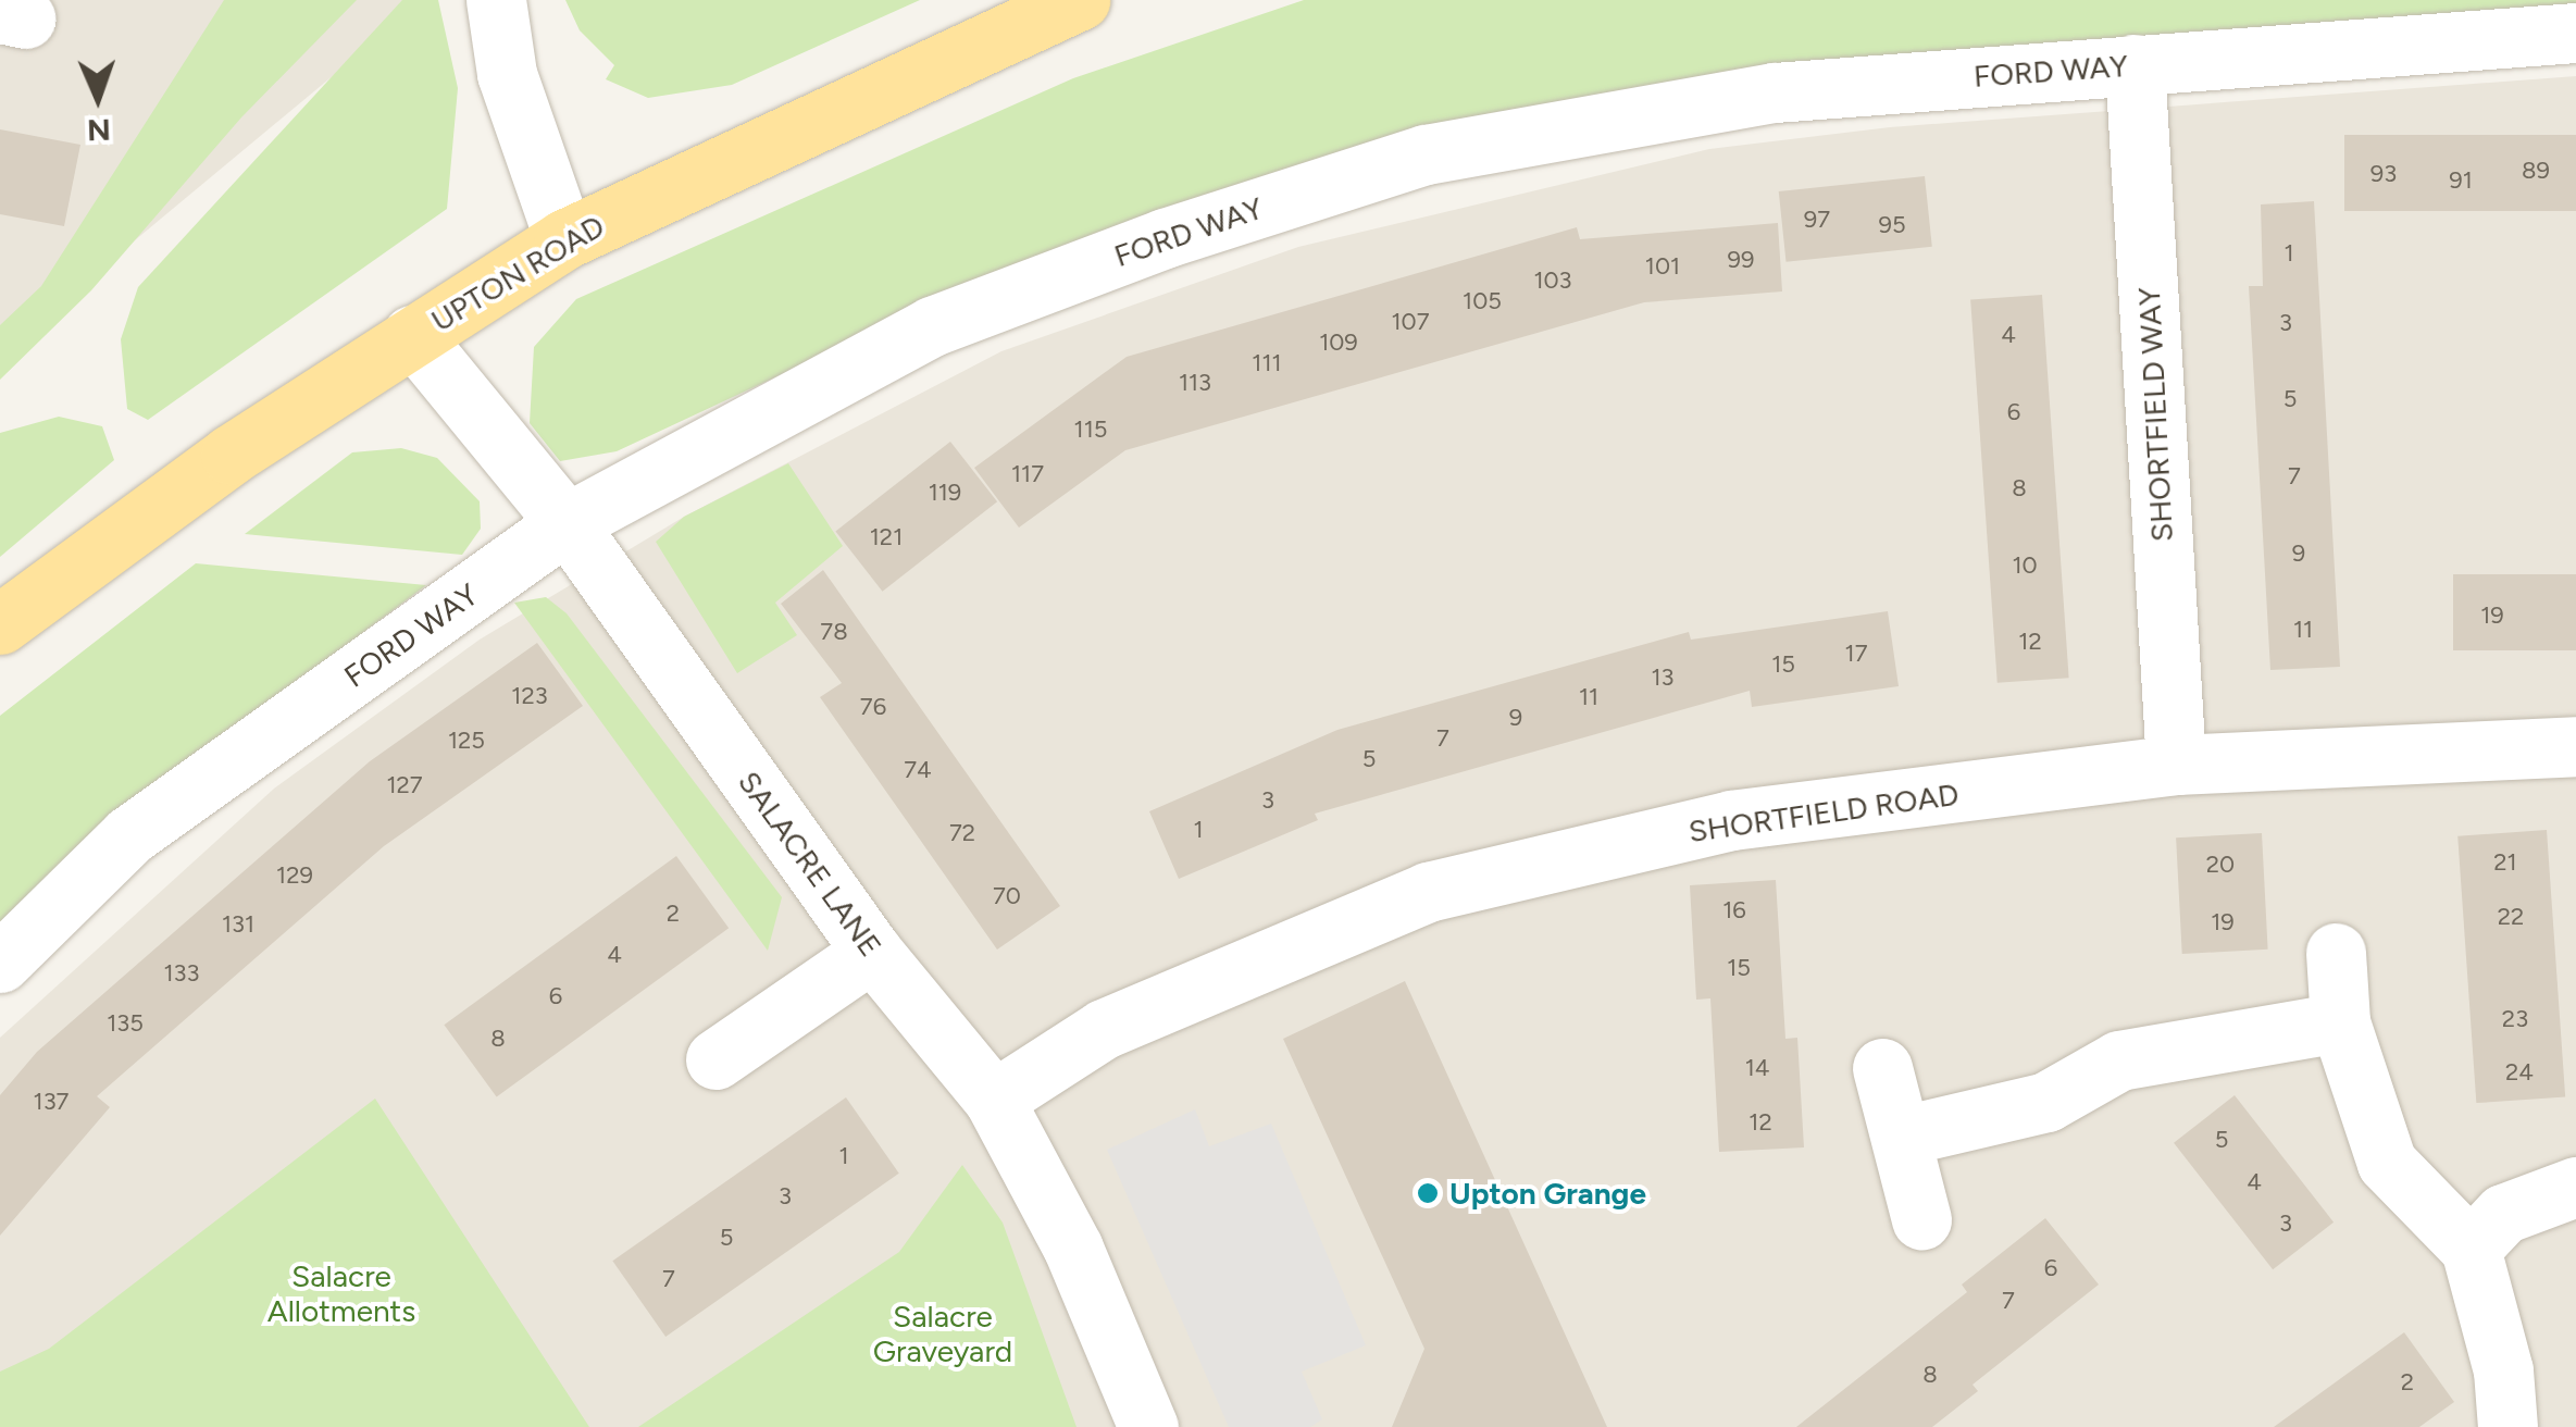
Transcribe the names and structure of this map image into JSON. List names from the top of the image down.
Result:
{
  "streets": {
    "main road": ["UPTON ROAD"],
    "street": [
      "FORD WAY",
      "SHORTFIELD WAY",
      "SHORTFIELD ROAD",
      "SALACRE LANE"
    ]
  },
  "crossings": [
    ["FORD WAY", "SHORTFIELD WAY"],
    ["FORD WAY", "SALACRE LANE"],
    ["UPTON ROAD", "SALACRE LANE"],
    ["SHORTFIELD WAY", "SHORTFIELD ROAD"],
    ["SHORTFIELD ROAD", "SALACRE LANE"]
  ],
  "parks": ["Salacre Allotments", "Salacre Graveyard"],
  "places": ["Upton Grange"],
  "house_numbers": [
    "89",
    "93",
    "91",
    "97",
    "95",
    "1",
    "99",
    "101",
    "103",
    "105",
    "107",
    "3",
    "4",
    "109",
    "111",
    "113",
    "5",
    "6",
    "115",
    "117",
    "7",
    "8",
    "119",
    "121",
    "9",
    "10",
    "19",
    "11",
    "78",
    "12",
    "17",
    "15",
    "13",
    "123",
    "11",
    "76",
    "9",
    "7",
    "125",
    "5",
    "74",
    "127",
    "3",
    "1",
    "72",
    "21",
    "20",
    "129",
    "70",
    "16",
    "2",
    "22",
    "19",
    "131",
    "4",
    "15",
    "133",
    "6",
    "23",
    "135",
    "8",
    "14",
    "24",
    "137",
    "12",
    "5",
    "1",
    "4",
    "3",
    "3",
    "5",
    "6",
    "7",
    "7",
    "8",
    "2"
  ],
  "north": "bottom"
}
